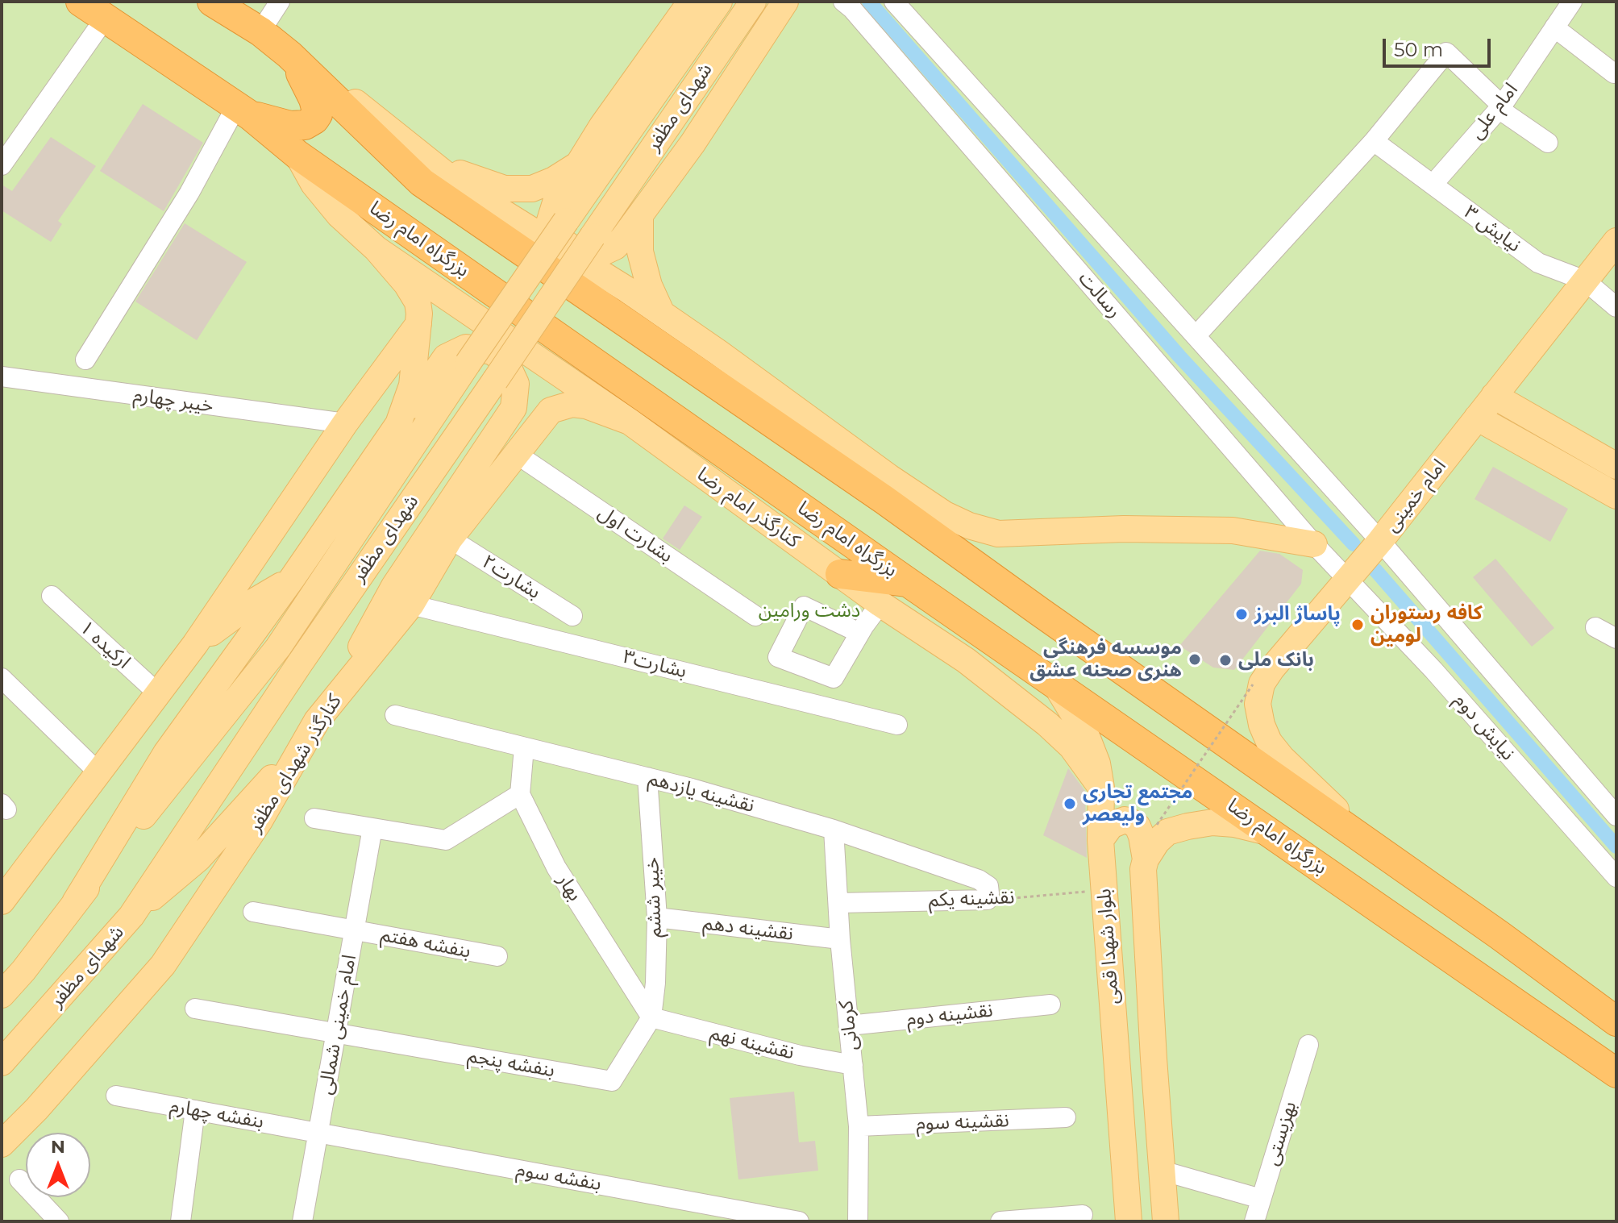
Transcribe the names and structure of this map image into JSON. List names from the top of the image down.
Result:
{
  "streets": {
    "highway": ["بزرگراه امام رضا"],
    "main road": [
      "شهدای مظفر",
      "امام خمینی",
      "کنارگذر امام رضا",
      "کنارگذر شهدای مظفر",
      "بلوار شهدا قمی"
    ],
    "street": [
      "امام علی",
      "نیایش ۳",
      "رسالت",
      "خیبر چهارم",
      "بشارت اول",
      "بشارت۲",
      "ارکیده ۱",
      "بشارت۳",
      "نیایش دوم",
      "نقشینه یازدهم",
      "بهار",
      "خیبر ششم",
      "نقشینه یکم",
      "نقشینه دهم",
      "بنفشه هفتم",
      "نقشینه دوم",
      "امام خمینی شمالی",
      "کرمانی",
      "نقشینه نهم",
      "بنفشه پنجم",
      "بنفشه چهارم",
      "نقشینه سوم",
      "بهزیستی",
      "بنفشه سوم"
    ]
  },
  "crossings": [
    ["امام علی", "نیایش ۳"],
    ["نیایش ۳", "امام خمینی"],
    ["بزرگراه امام رضا", "بلوار شهدا قمی"],
    ["رسالت", "امام خمینی"],
    ["رسالت", "نیایش دوم"],
    ["امام خمینی", "نیایش دوم"],
    ["کنارگذر امام رضا", "کنارگذر شهدای مظفر"],
    ["کنارگذر امام رضا", "بلوار شهدا قمی"],
    ["بشارت اول", "کنارگذر شهدای مظفر"],
    ["بشارت۲", "کنارگذر شهدای مظفر"],
    ["بشارت۳", "کنارگذر شهدای مظفر"],
    ["نقشینه یازدهم", "خیبر ششم"],
    ["نقشینه یازدهم", "نقشینه یکم"],
    ["نقشینه یازدهم", "کرمانی"],
    ["بهار", "خیبر ششم"],
    ["بهار", "نقشینه نهم"],
    ["بهار", "بنفشه پنجم"],
    ["خیبر ششم", "نقشینه دهم"],
    ["خیبر ششم", "نقشینه نهم"],
    ["خیبر ششم", "بنفشه پنجم"],
    ["نقشینه یکم", "بلوار شهدا قمی"],
    ["نقشینه یکم", "کرمانی"],
    ["نقشینه دهم", "کرمانی"],
    ["بنفشه هفتم", "امام خمینی شمالی"],
    ["نقشینه دوم", "کرمانی"],
    ["امام خمینی شمالی", "بنفشه پنجم"],
    ["امام خمینی شمالی", "بنفشه چهارم"],
    ["امام خمینی شمالی", "بنفشه سوم"],
    ["کرمانی", "نقشینه نهم"],
    ["کرمانی", "نقشینه سوم"],
    ["نقشینه نهم", "بنفشه پنجم"],
    ["بنفشه چهارم", "بنفشه سوم"]
  ],
  "parks": ["دشت ورامین"],
  "places": [
    "پاساژ البرز",
    "کافه رستوران لومین",
    "موسسه فرهنگی هنری صحنه عشق",
    "بانک ملی",
    "مجتمع تجاری ولیعصر"
  ],
  "scale_bar": "50 m",
  "north": "top"
}
